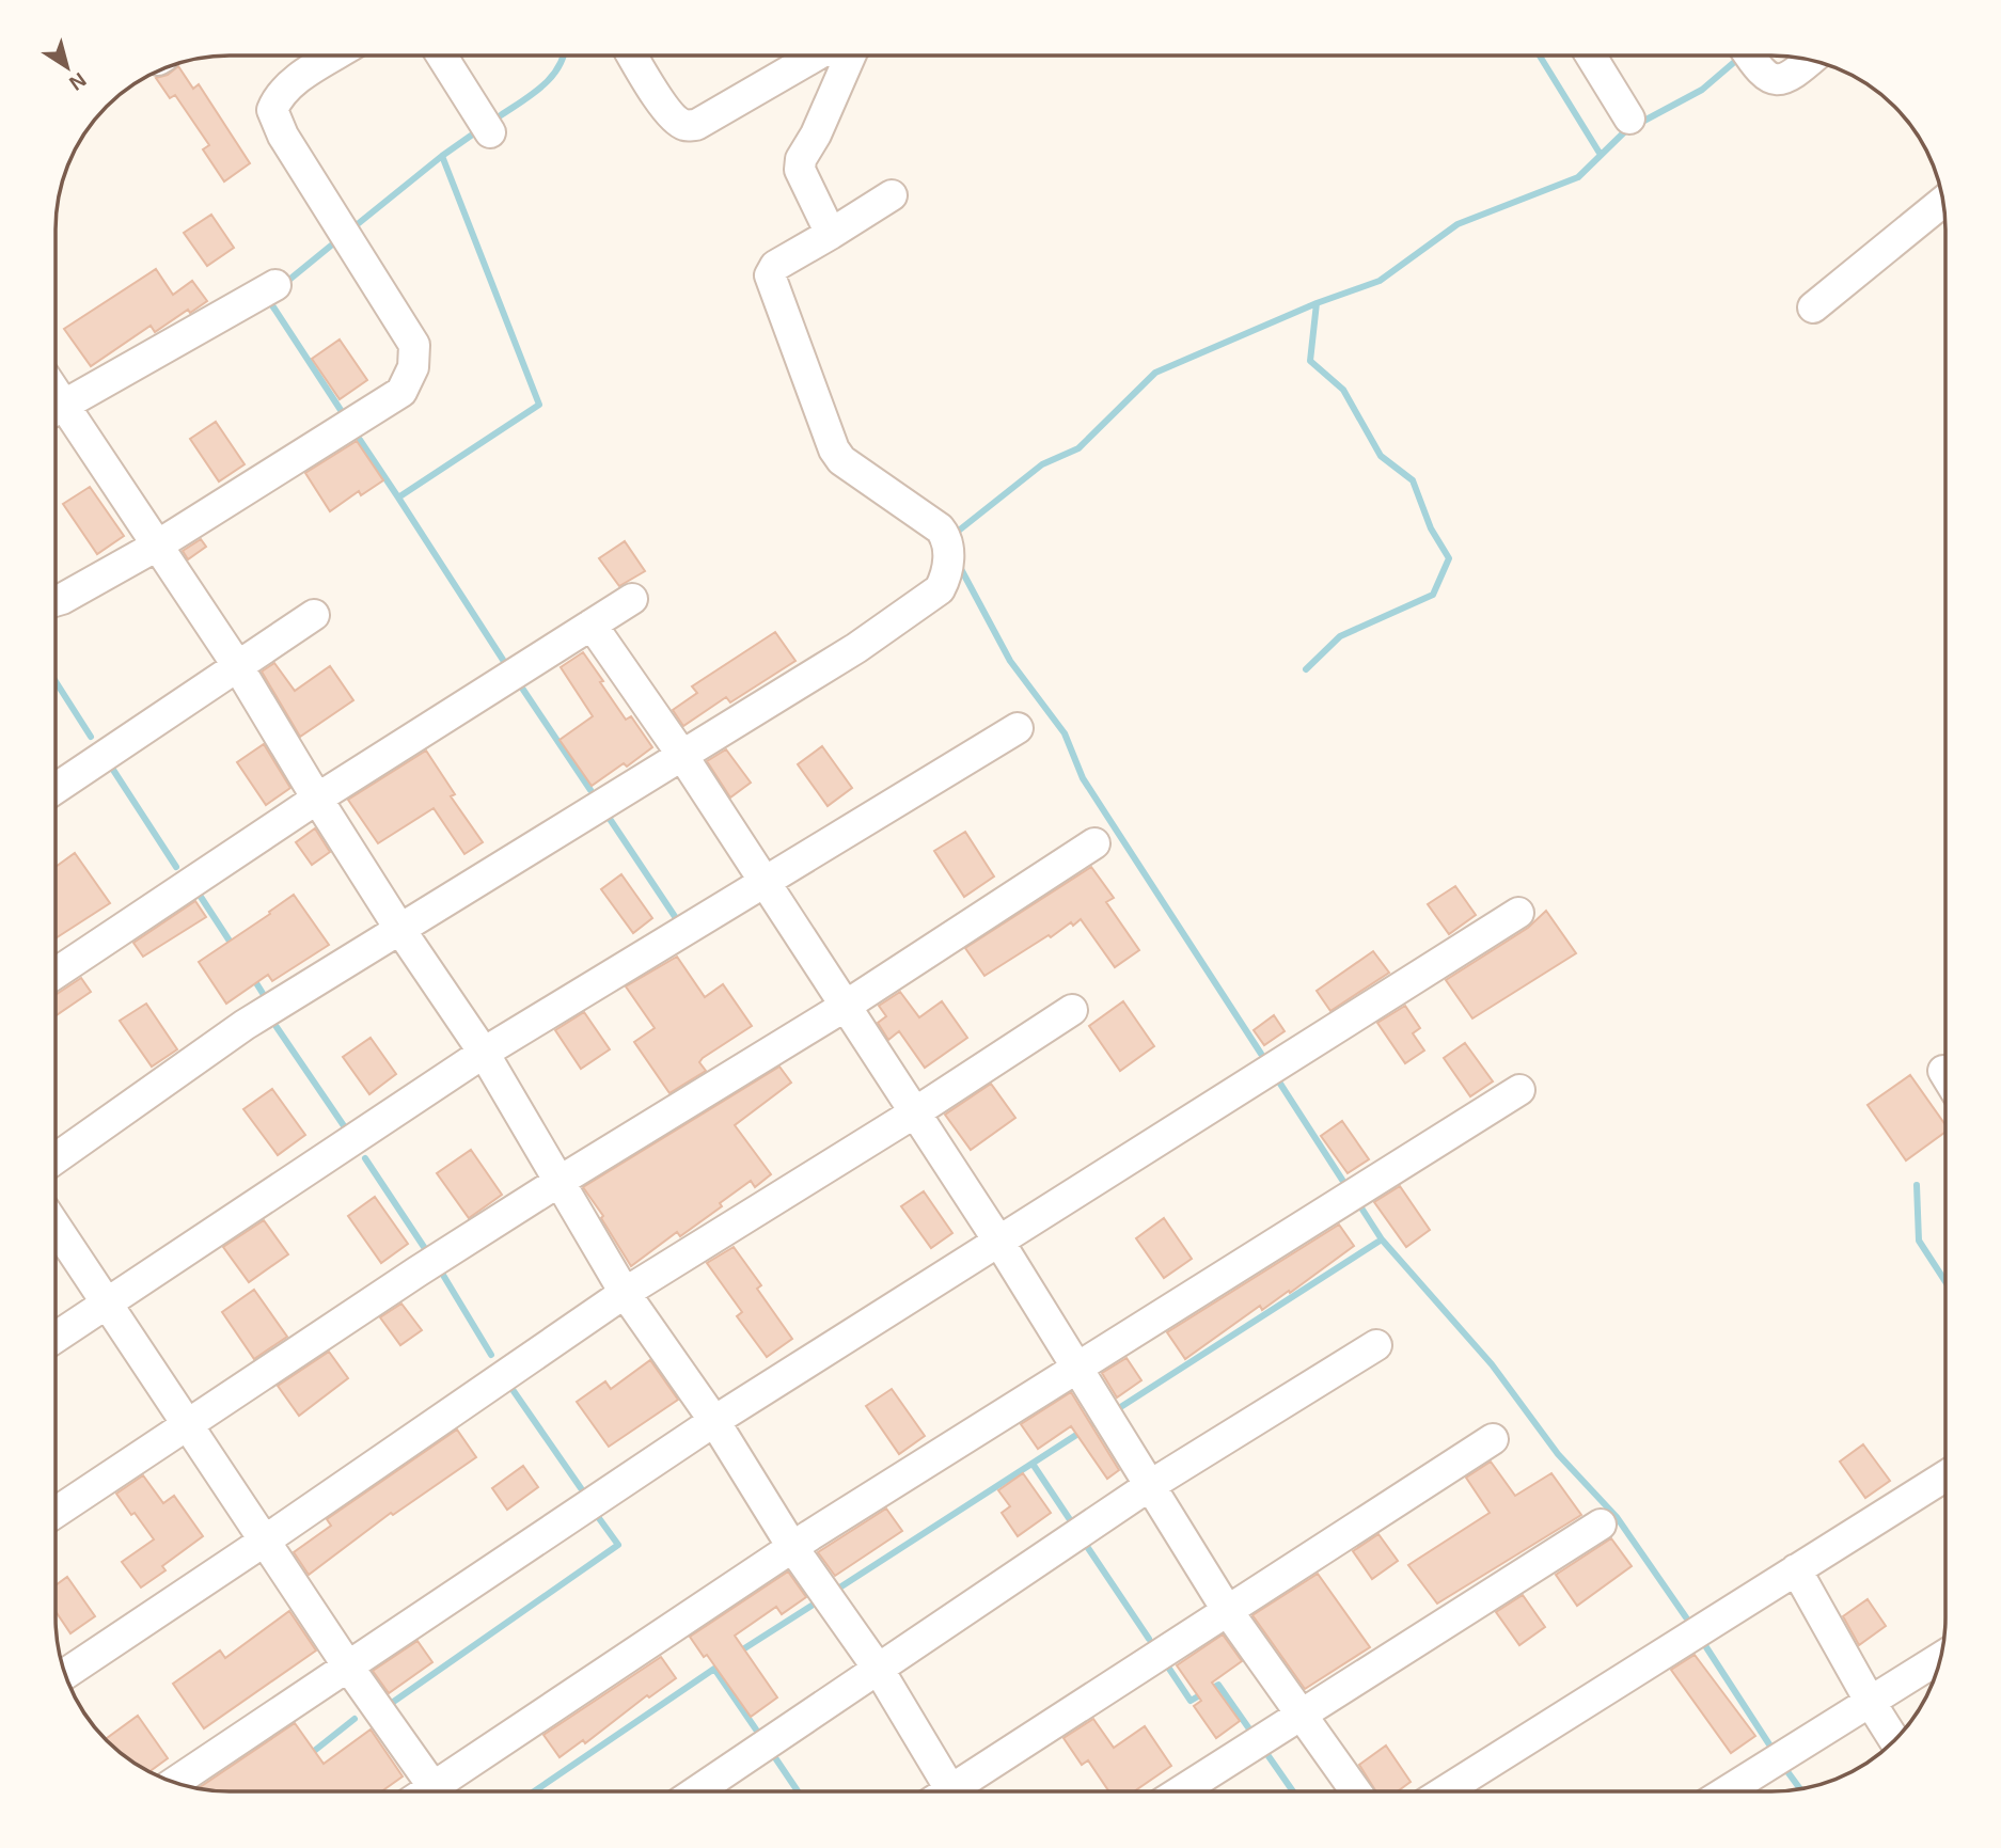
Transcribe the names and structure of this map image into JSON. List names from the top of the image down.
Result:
{
  "north": "bottom right"
}
